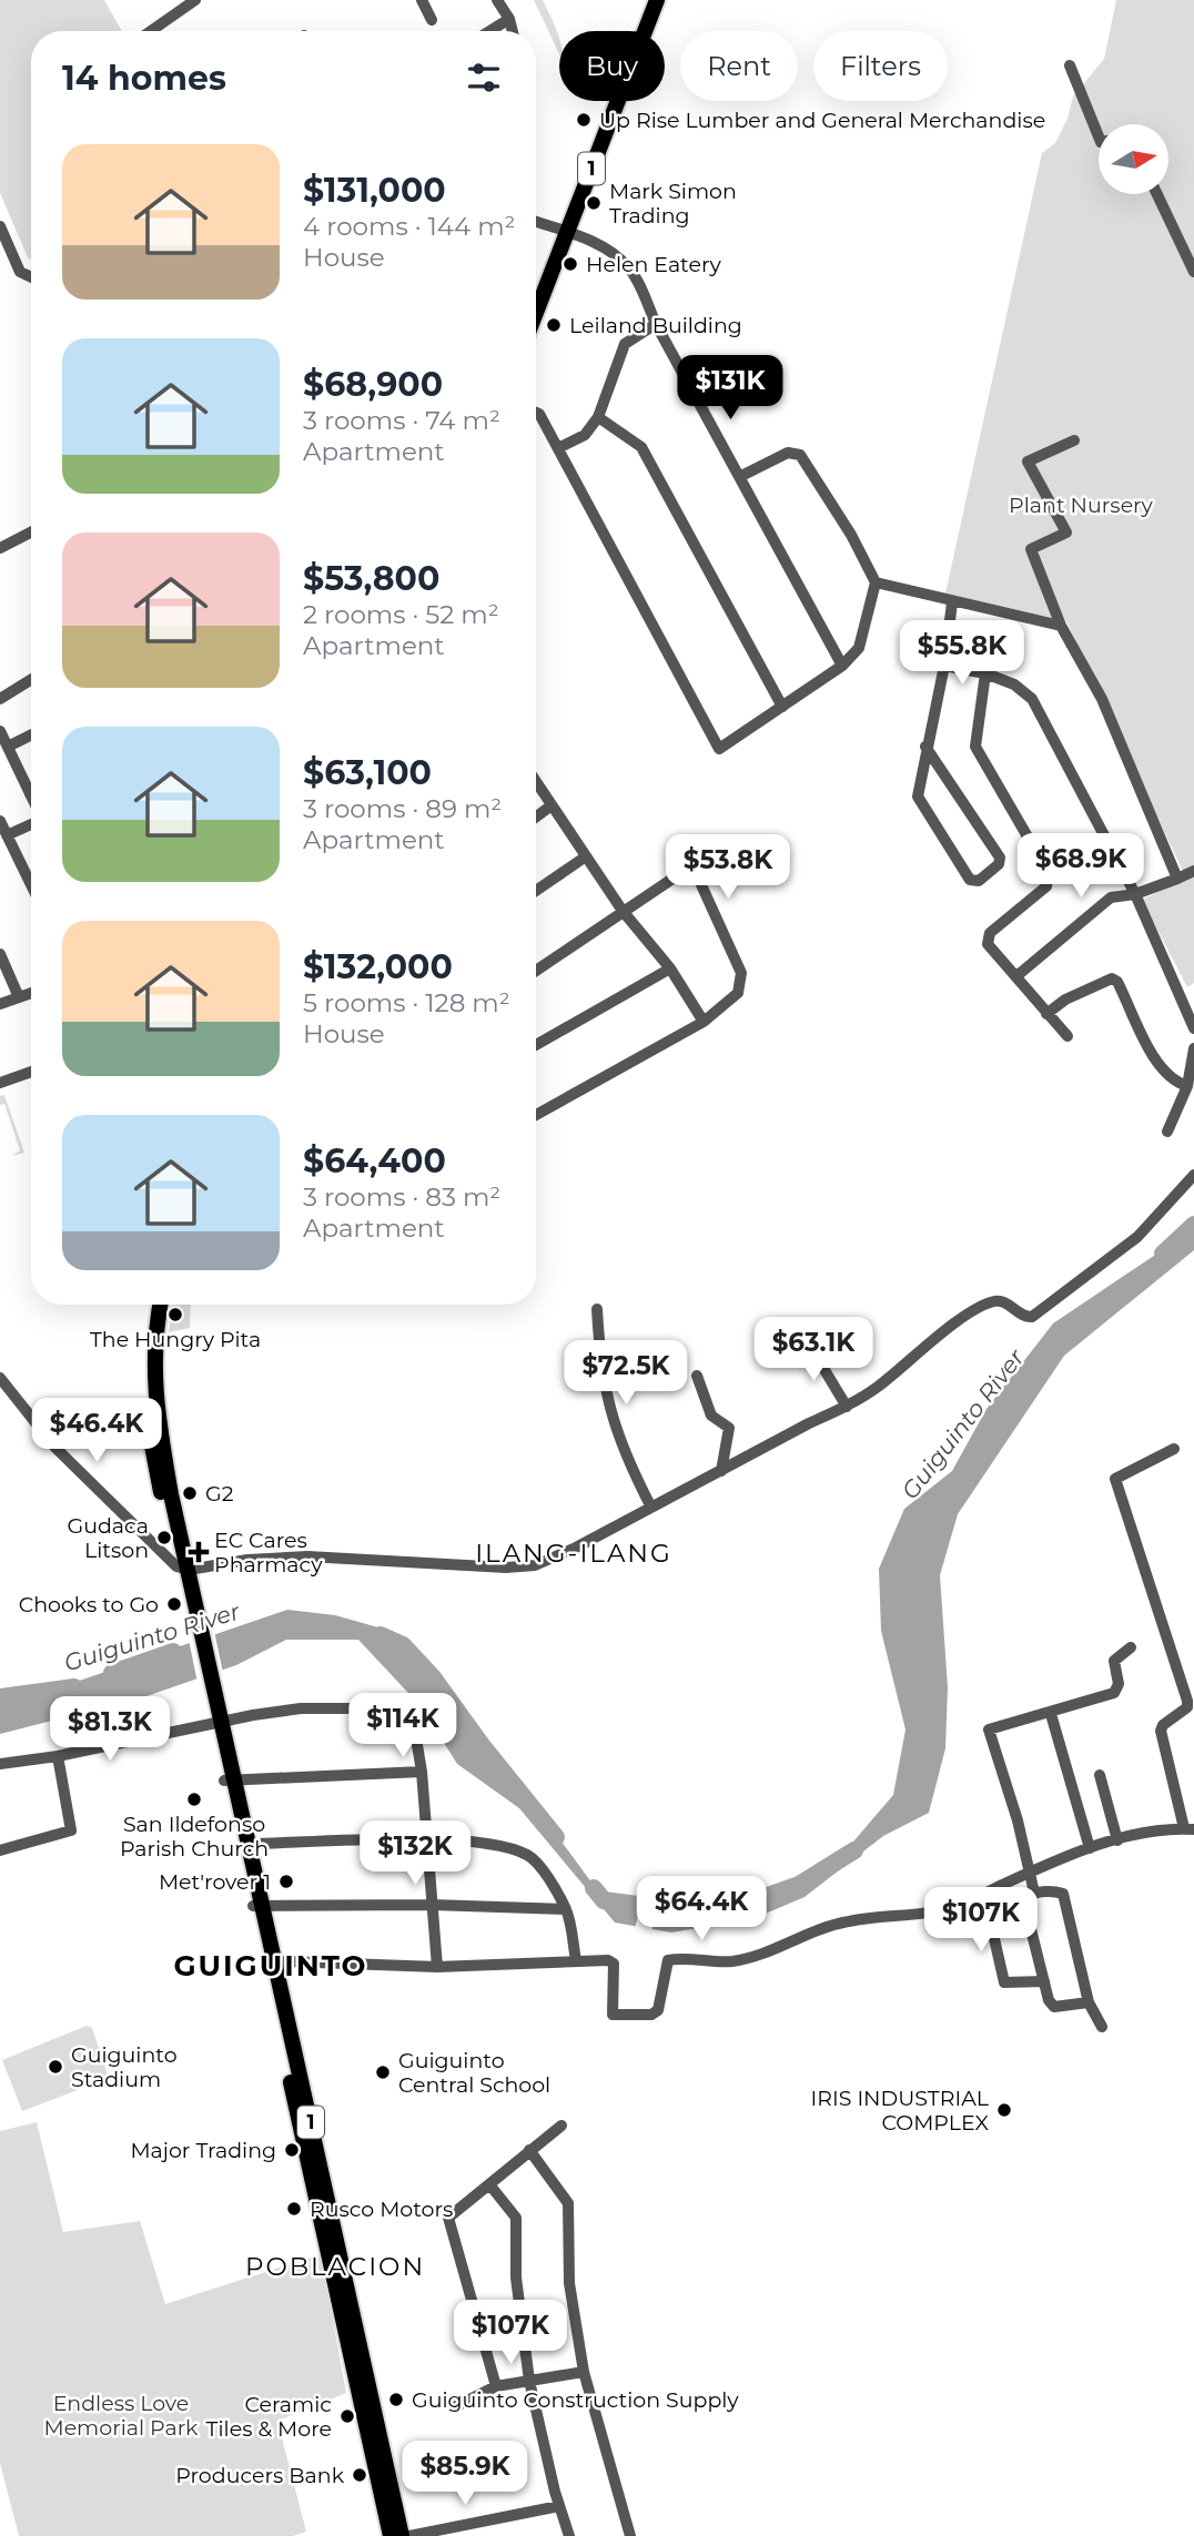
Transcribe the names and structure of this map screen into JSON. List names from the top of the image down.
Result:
{
  "streets": {
    "highway": ["1"]
  },
  "districts": ["ILANG-ILANG", "GUIGUINTO", "POBLACION"],
  "water": ["Guiguinto River"],
  "parks": ["Plant Nursery", "Endless Love Memorial Park"],
  "places": {
    "other": [
      "Up Rise Lumber and General Merchandise",
      "Mark Simon Trading",
      "Helen Eatery",
      "Leiland Building",
      "The Hungry Pita",
      "G2",
      "Gudaca Litson",
      "Chooks to Go",
      "San Ildefonso Parish Church",
      "Met'rover 1",
      "Guiguinto Stadium",
      "Guiguinto Central School",
      "IRIS INDUSTRIAL COMPLEX",
      "Major Trading",
      "Rusco Motors",
      "Guiguinto Construction Supply",
      "Ceramic Tiles & More",
      "Producers Bank"
    ],
    "health": ["EC Cares Pharmacy"]
  },
  "north": "right",
  "page": {
    "chip": ["Buy", "Rent", "Filters"],
    "heading": "14 homes",
    "list": [
      {
        "name": "$131,000",
        "note": "4 rooms · 144 m² · House"
      },
      {
        "name": "$68,900",
        "note": "3 rooms · 74 m² · Apartment"
      },
      {
        "name": "$53,800",
        "note": "2 rooms · 52 m² · Apartment"
      },
      {
        "name": "$63,100",
        "note": "3 rooms · 89 m² · Apartment"
      },
      {
        "name": "$132,000",
        "note": "5 rooms · 128 m² · House"
      },
      {
        "name": "$64,400",
        "note": "3 rooms · 83 m² · Apartment"
      }
    ],
    "price": [
      "$131K",
      "$55.8K",
      "$68.9K",
      "$53.8K",
      "$63.1K",
      "$72.5K",
      "$46.4K",
      "$114K",
      "$81.3K",
      "$132K",
      "$64.4K",
      "$107K",
      "$107K",
      "$85.9K"
    ]
  }
}
